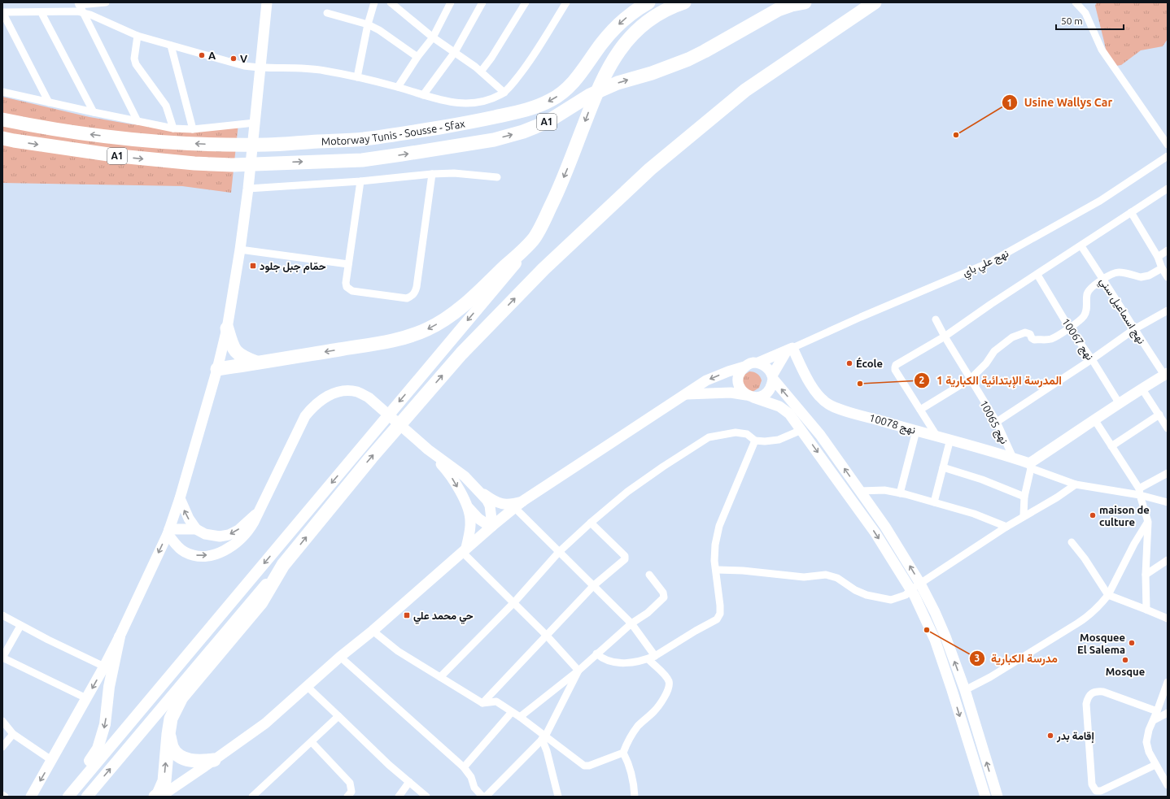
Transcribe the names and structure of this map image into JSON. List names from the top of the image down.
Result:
{
  "streets": {
    "highway": ["A1", "Motorway Tunis - Sousse - Sfax"],
    "main road": ["نهج علي باي", "نهج 10078"],
    "street": ["نهج اسماعيل سني", "نهج 10067", "نهج 10065"]
  },
  "crossings": [
    ["نهج علي باي", "نهج 10078"],
    ["نهج 10065", "نهج 10078"]
  ],
  "places": {
    "other": [
      "A",
      "V",
      "Usine Wallys Car",
      "École",
      "المدرسة الإبتدائية الكبارية 1",
      "maison de culture",
      "مدرسة الكبارية",
      "Mosquee El Salema",
      "Mosque",
      "إقامة بدر"
    ],
    "transit": ["حمّام جبل جلود", "حي محمد علي"]
  },
  "scale_bar": "50 m"
}
